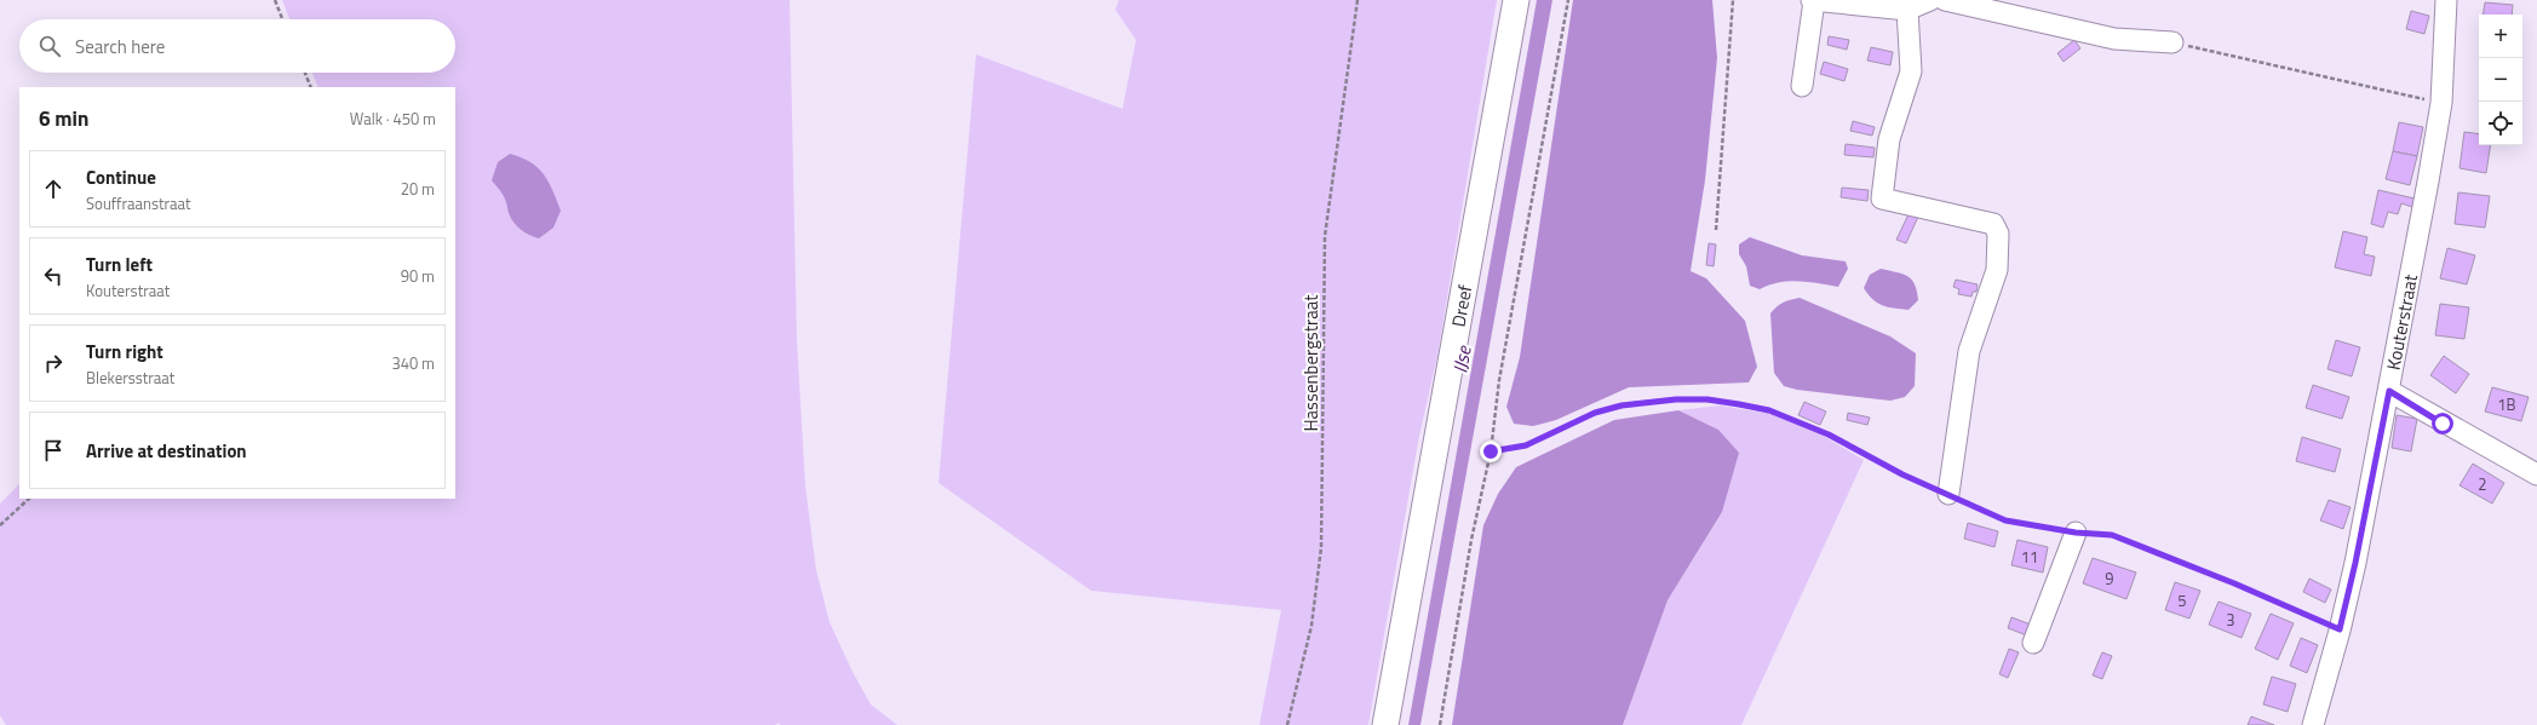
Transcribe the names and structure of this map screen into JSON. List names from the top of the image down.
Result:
{
  "streets": {
    "main road": ["Dreef"],
    "street": ["Kouterstraat"],
    "path": ["Hassenbergstraat"]
  },
  "water": ["IJse"],
  "house_numbers": [
    "1B",
    "2",
    "11",
    "9",
    "5",
    "3"
  ],
  "page": {
    "map_buttons": ["+", "−"],
    "search": "Search here",
    "heading": ["6 min", "Walk · 450 m"],
    "list": [
      ["Continue", "Souffraanstraat", "20 m"],
      ["Turn left", "Kouterstraat", "90 m"],
      ["Turn right", "Blekersstraat", "340 m"],
      "Arrive at destination"
    ]
  }
}
